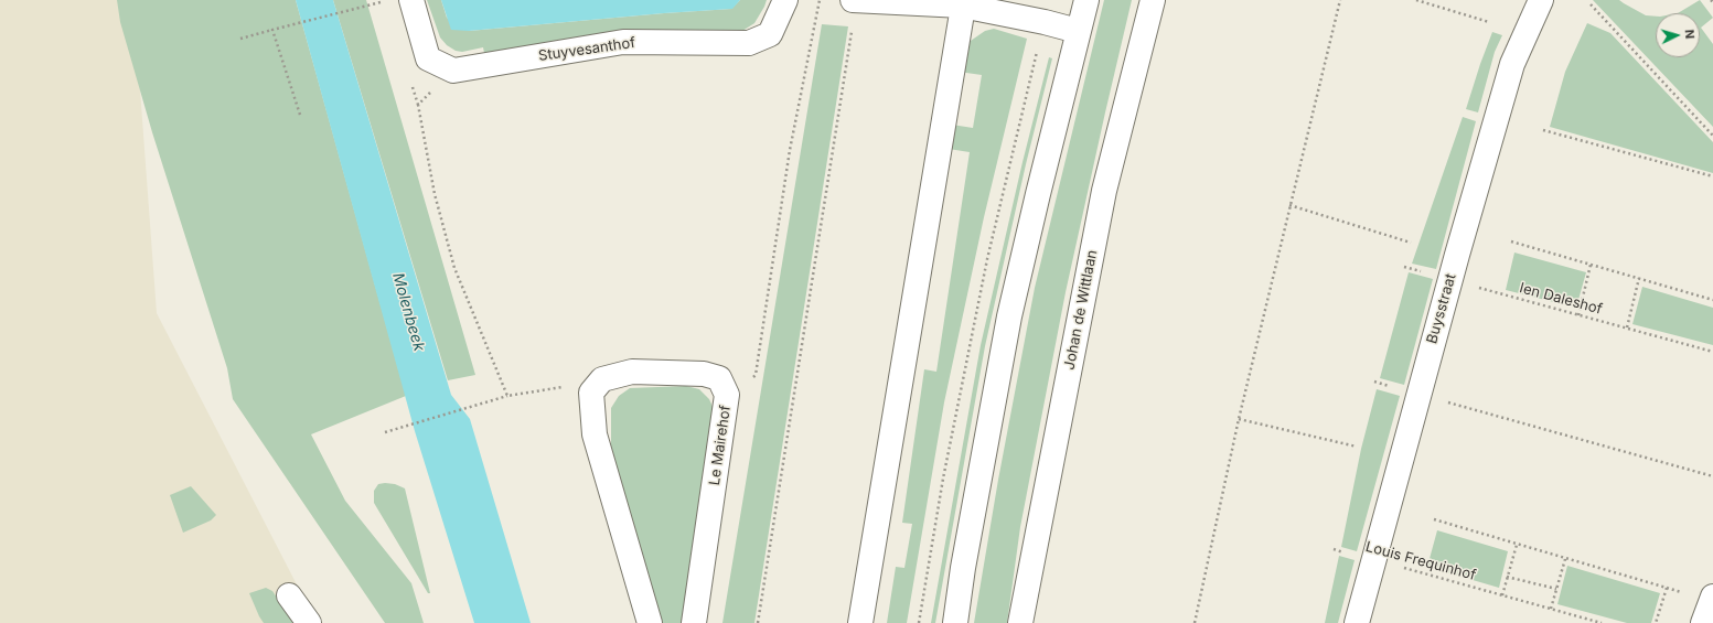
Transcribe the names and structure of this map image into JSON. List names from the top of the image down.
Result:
{
  "streets": {
    "street": [
      "Stuyvesanthof",
      "Buysstraat",
      "Johan de Wittlaan",
      "Le Mairehof"
    ],
    "path": ["Ien Daleshof", "Louis Frequinhof"]
  },
  "crossings": [
    ["Ien Daleshof", "Buysstraat"],
    ["Buysstraat", "Louis Frequinhof"]
  ],
  "water": ["Molenbeek"],
  "north": "right"
}
